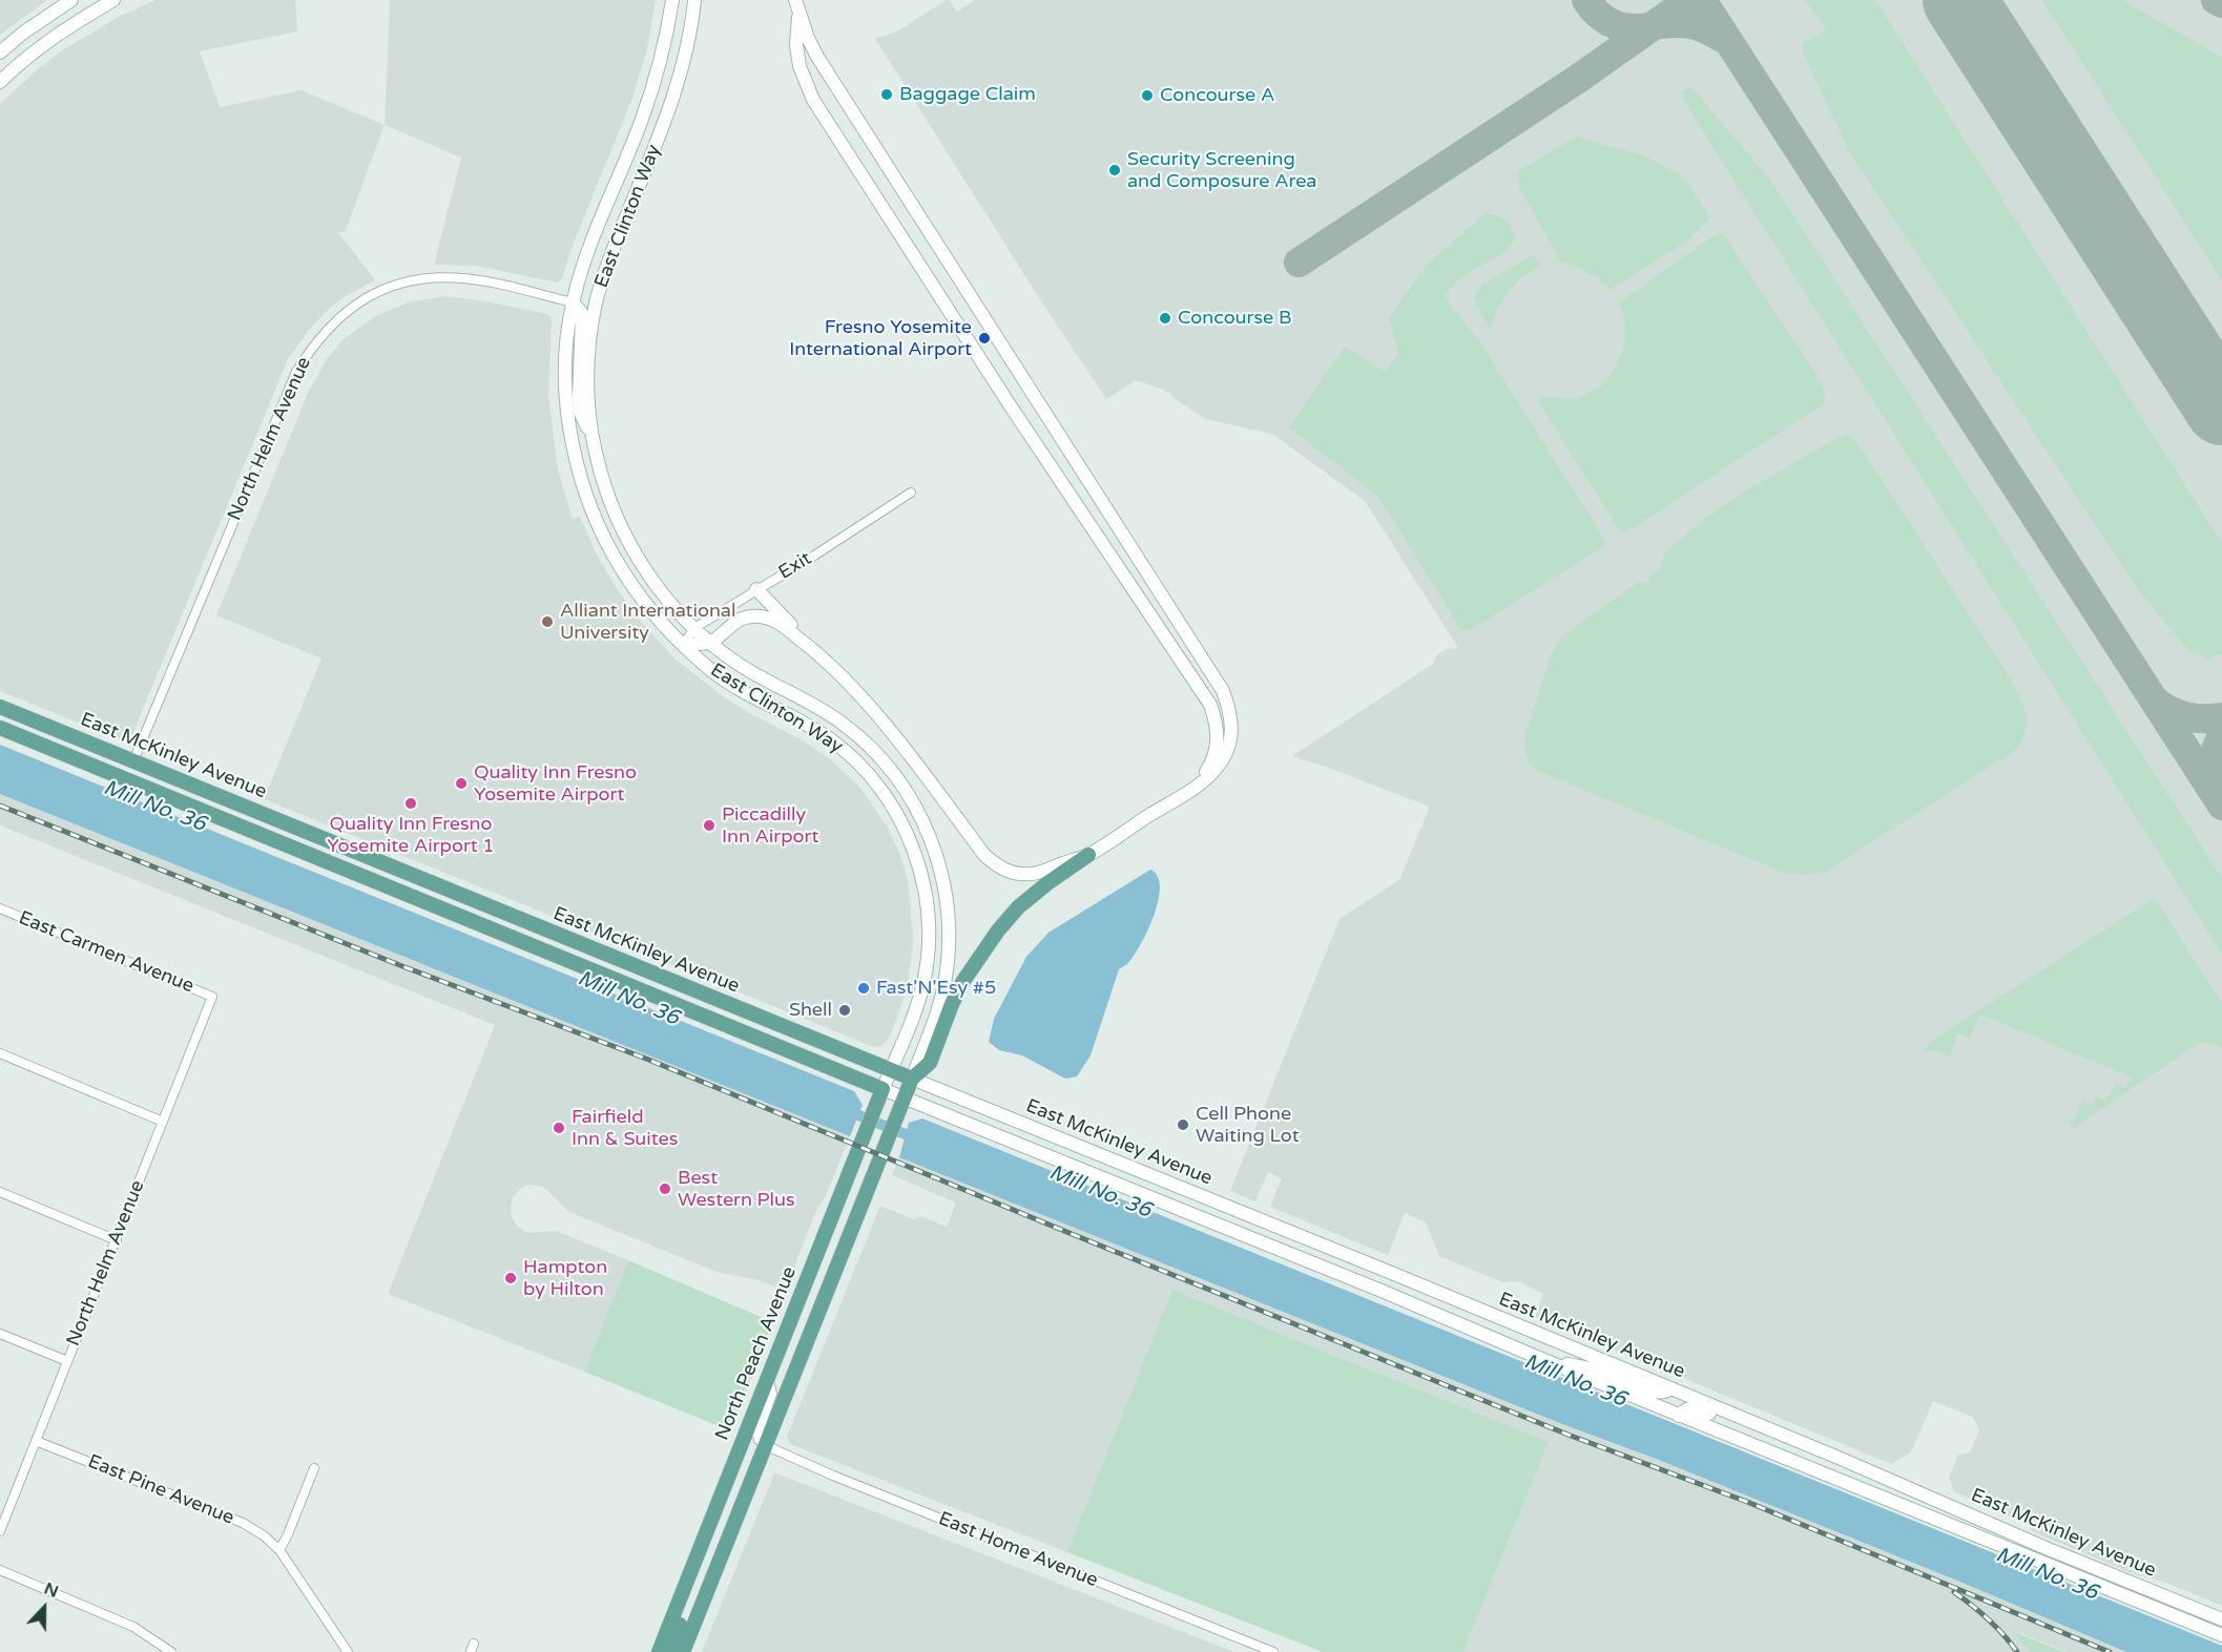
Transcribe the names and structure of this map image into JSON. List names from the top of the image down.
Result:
{
  "streets": {
    "main road": ["East Clinton Way", "East McKinley Avenue", "North Peach Avenue"],
    "street": [
      "North Helm Avenue",
      "Exit",
      "East Carmen Avenue",
      "East Pine Avenue",
      "East Home Avenue"
    ]
  },
  "crossings": [
    ["East Clinton Way", "North Helm Avenue"],
    ["East Clinton Way", "Exit"],
    ["East Clinton Way", "East McKinley Avenue"],
    ["East Clinton Way", "North Peach Avenue"],
    ["North Helm Avenue", "East McKinley Avenue"],
    ["North Helm Avenue", "East Carmen Avenue"],
    ["North Helm Avenue", "East Pine Avenue"],
    ["East McKinley Avenue", "North Peach Avenue"]
  ],
  "water": ["Mill No. 36"],
  "places": [
    "Baggage Claim",
    "Concourse A",
    "Security Screening and Composure Area",
    "Concourse B",
    "Fresno Yosemite International Airport",
    "Alliant International University",
    "Quality Inn Fresno Yosemite Airport",
    "Quality Inn Fresno Yosemite Airport 1",
    "Piccadilly Inn Airport",
    "Fast'N'Esy #5",
    "Shell",
    "Cell Phone Waiting Lot",
    "Fairfield Inn & Suites",
    "Best Western Plus",
    "Hampton by Hilton"
  ],
  "north": "top"
}
